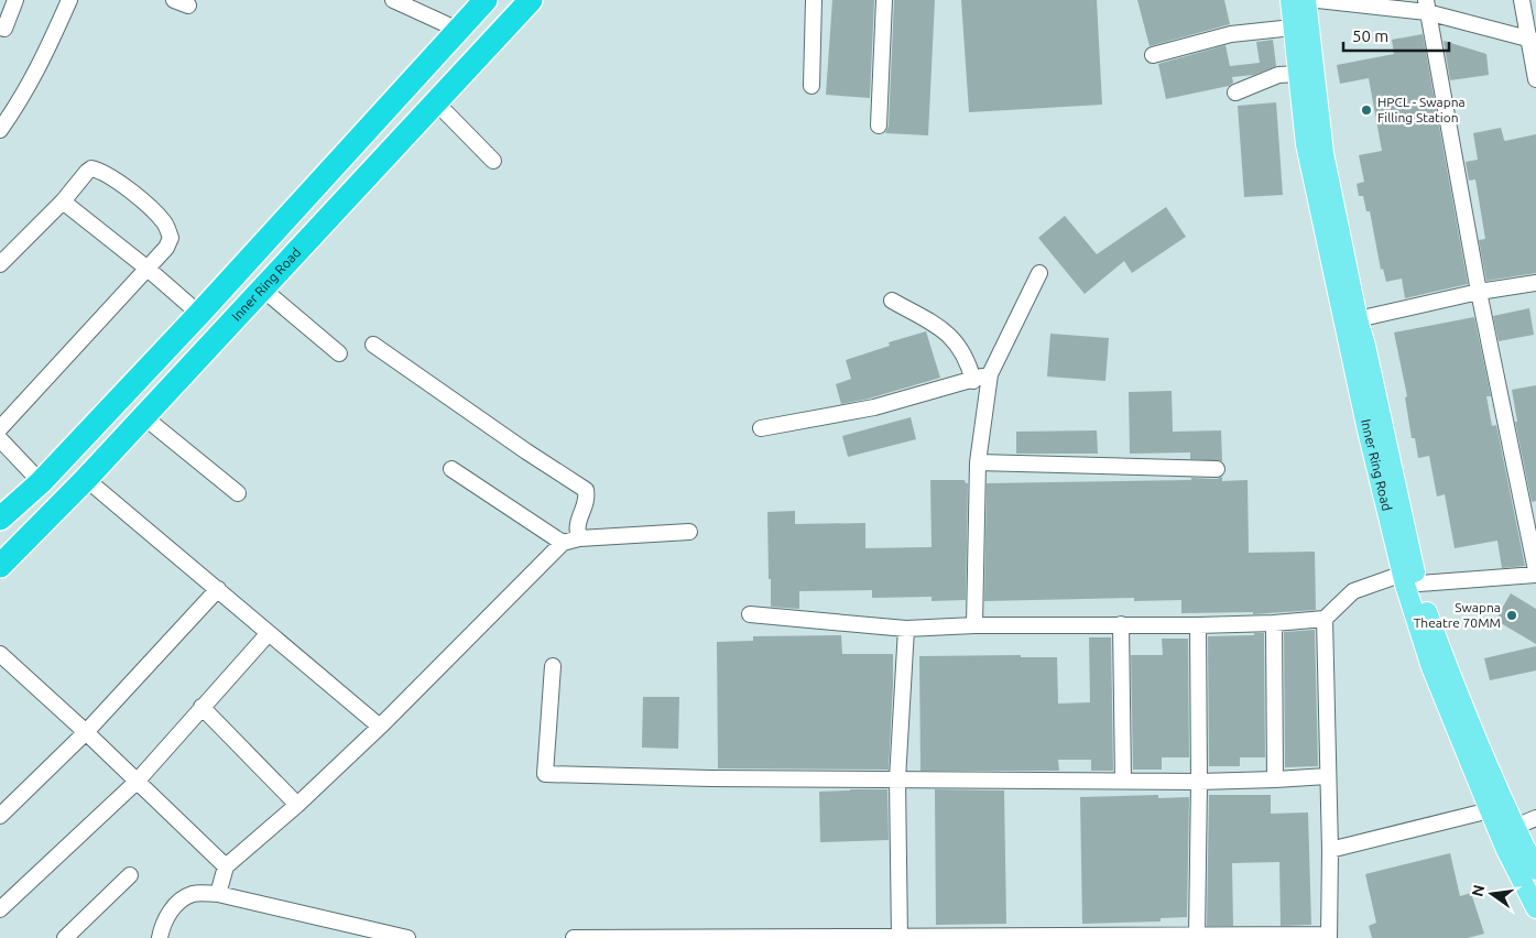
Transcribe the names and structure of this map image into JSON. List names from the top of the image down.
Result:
{
  "streets": {
    "highway": ["Inner Ring Road"]
  },
  "places": ["HPCL - Swapna Filling Station", "Swapna Theatre 70MM"],
  "scale_bar": "50 m",
  "north": "left"
}
